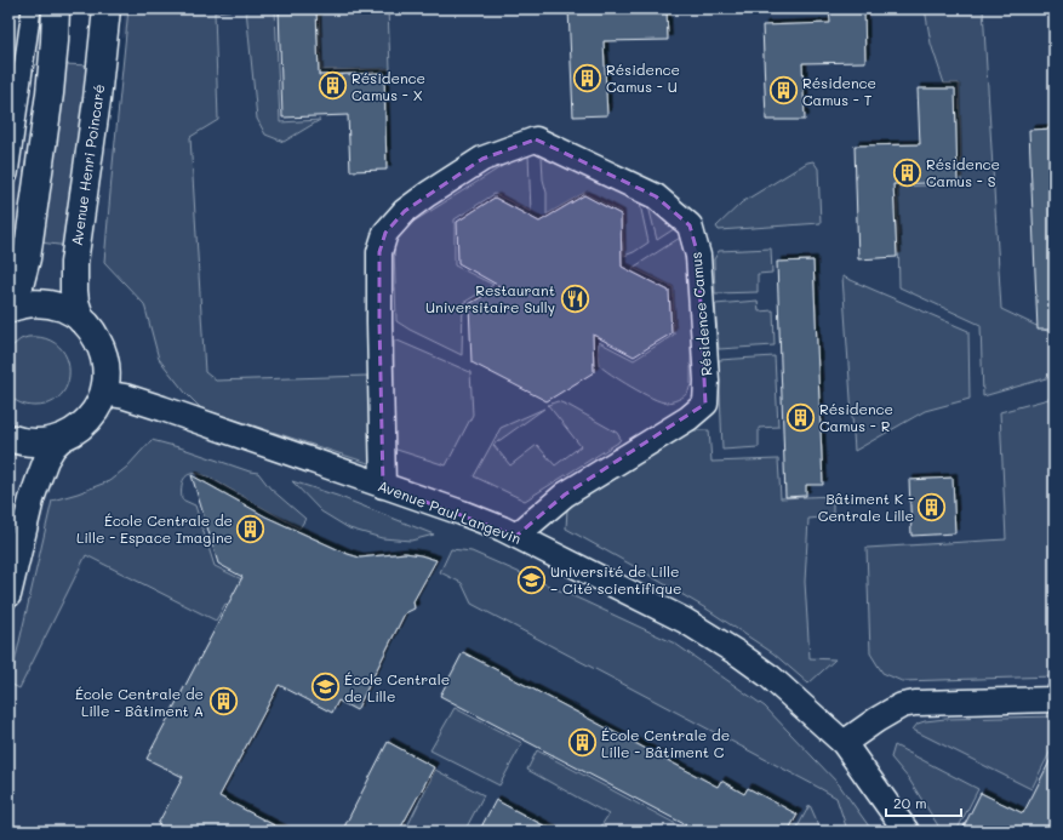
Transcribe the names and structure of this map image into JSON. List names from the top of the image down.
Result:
{
  "streets": {
    "street": ["Avenue Henri Poincaré", "Résidence Camus", "Avenue Paul Langevin"]
  },
  "crossings": [
    ["Résidence Camus", "Avenue Paul Langevin"]
  ],
  "places": {
    "building": [
      "Résidence Camus - U",
      "Résidence Camus - X",
      "Résidence Camus - T",
      "Résidence Camus - S",
      "Résidence Camus - R",
      "Bâtiment K - Centrale Lille",
      "École Centrale de Lille - Espace Imagine",
      "École Centrale de Lille - Bâtiment A",
      "École Centrale de Lille - Bâtiment C"
    ],
    "restaurant": ["Restaurant Universitaire Sully"],
    "school or university": ["Université de Lille ‐ Cité scientifique", "École Centrale de Lille"]
  },
  "scale_bar": "20 m"
}
